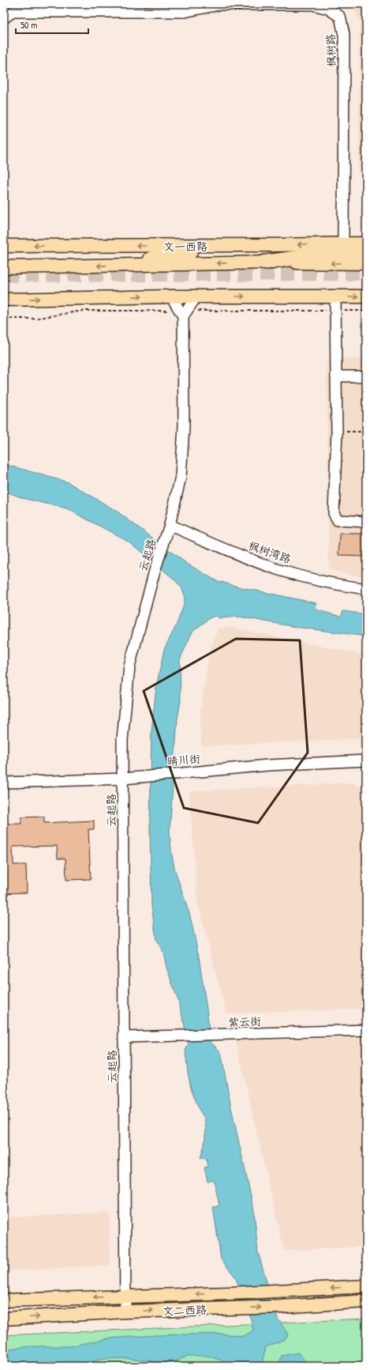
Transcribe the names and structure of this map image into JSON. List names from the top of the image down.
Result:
{
  "streets": {
    "main road": ["文一西路", "文二西路"],
    "street": [
      "枫树路",
      "枫树湾路",
      "云起路",
      "晴川街",
      "紫云街"
    ]
  },
  "crossings": [
    ["枫树路", "文一西路"],
    ["枫树湾路", "云起路"],
    ["云起路", "晴川街"],
    ["云起路", "紫云街"],
    ["云起路", "文二西路"]
  ],
  "scale_bar": "50 m"
}
